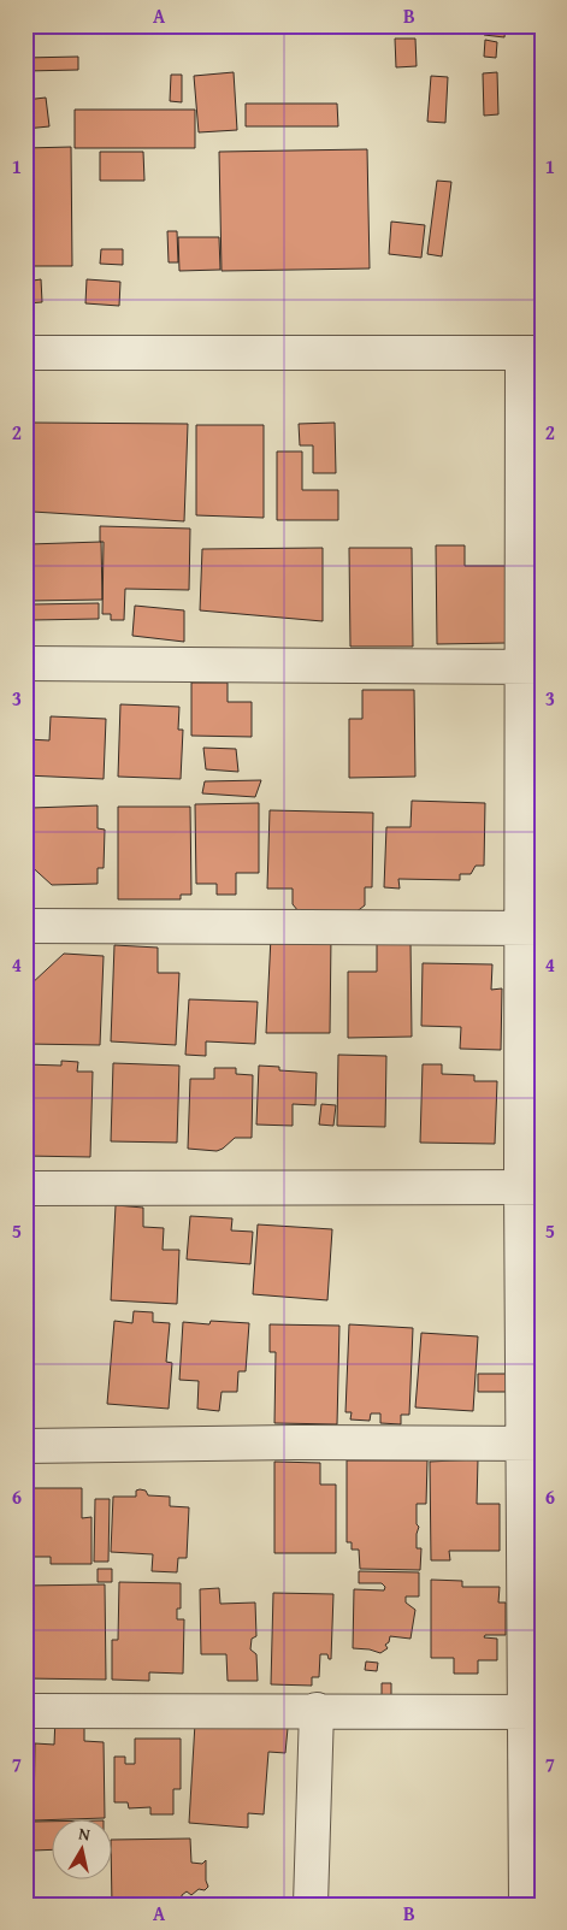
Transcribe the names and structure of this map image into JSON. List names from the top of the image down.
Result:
{
  "north": "top",
  "grid": {
    "columns": ["A", "B"],
    "rows": [
      "1",
      "2",
      "3",
      "4",
      "5",
      "6",
      "7"
    ]
  }
}
